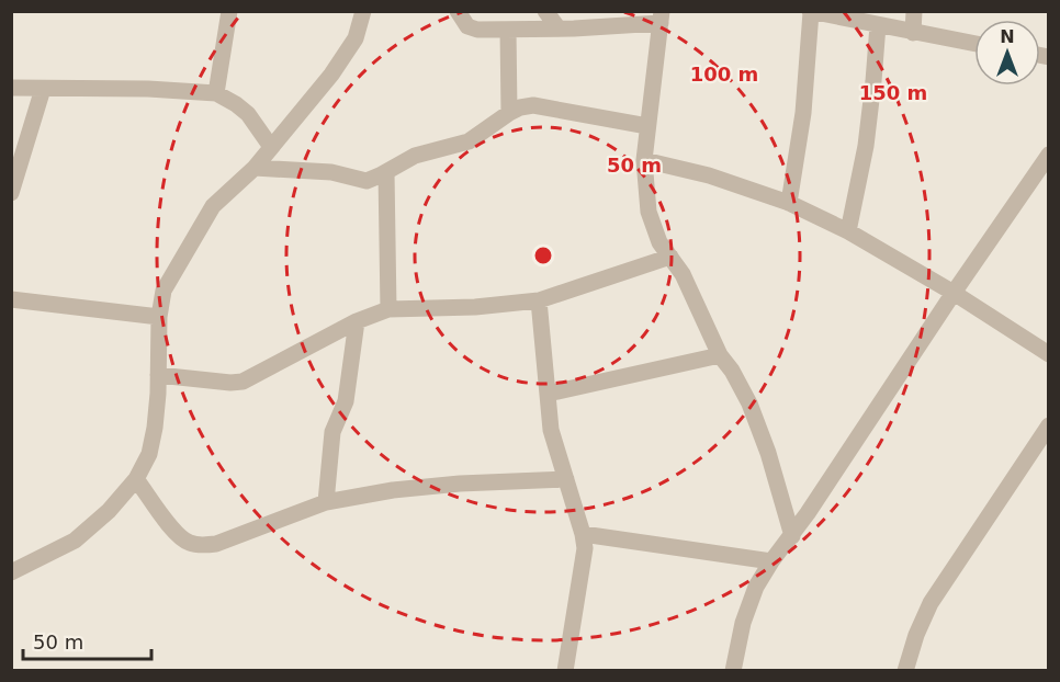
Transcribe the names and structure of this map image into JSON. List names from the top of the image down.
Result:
{
  "scale_bar": "50 m",
  "north": "top",
  "rings": ["100 m", "150 m", "50 m"]
}
